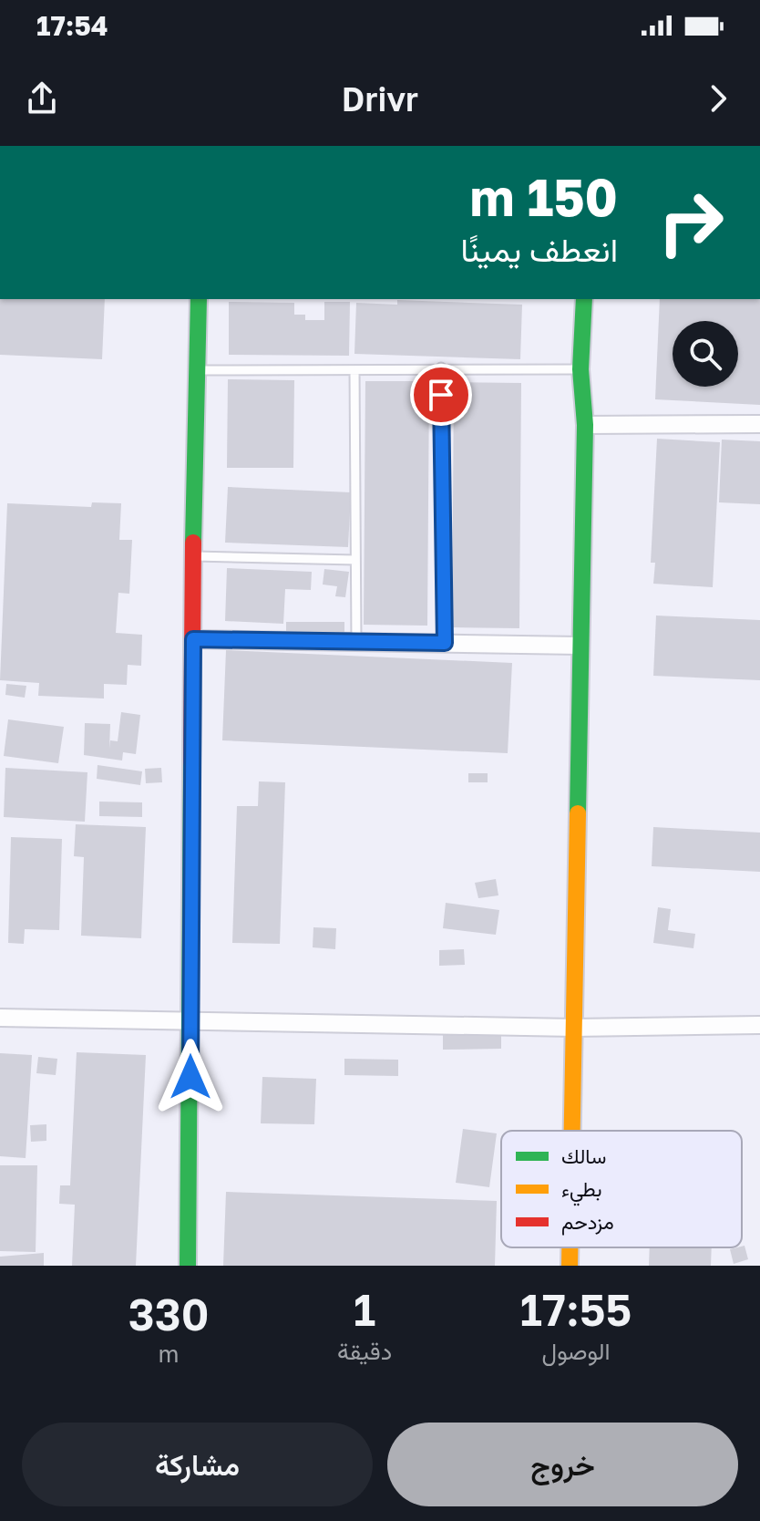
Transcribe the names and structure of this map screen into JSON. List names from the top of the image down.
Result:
{
  "legend": ["سالك", "بطيء", "مزدحم"],
  "page": {
    "status": "17:54",
    "header": "Drivr",
    "turn": ["150 m", "انعطف يمينًا"],
    "eta": [
      "17:55",
      "الوصول",
      "1",
      "دقيقة",
      "330",
      "m"
    ],
    "buttons": ["خروج", "مشاركة"]
  }
}
